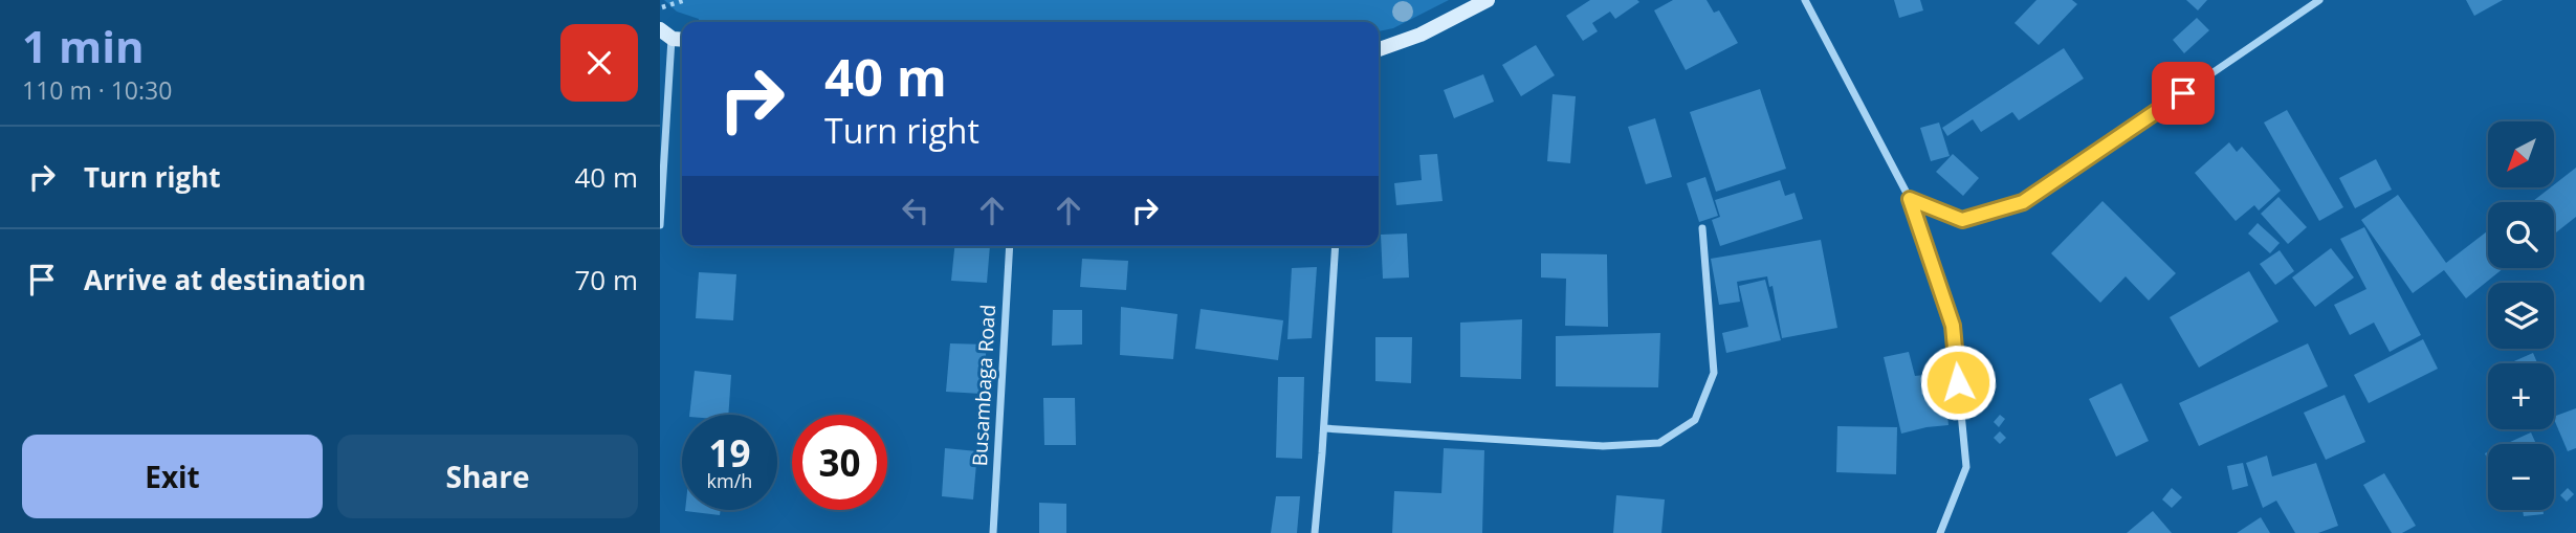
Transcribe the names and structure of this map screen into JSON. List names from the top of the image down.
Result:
{
  "streets": {
    "street": ["Busambaga Road"]
  },
  "north": "bottom left",
  "page": {
    "heading": ["1 min", "110 m · 10:30"],
    "turn": ["40 m", "Turn right"],
    "map_buttons": ["+", "−"],
    "list": [
      {
        "name": "Turn right",
        "value": "40 m"
      },
      {
        "name": "Arrive at destination",
        "value": "70 m"
      }
    ],
    "speed": "19 km/h",
    "limit": "30",
    "buttons": ["Exit", "Share"]
  }
}
